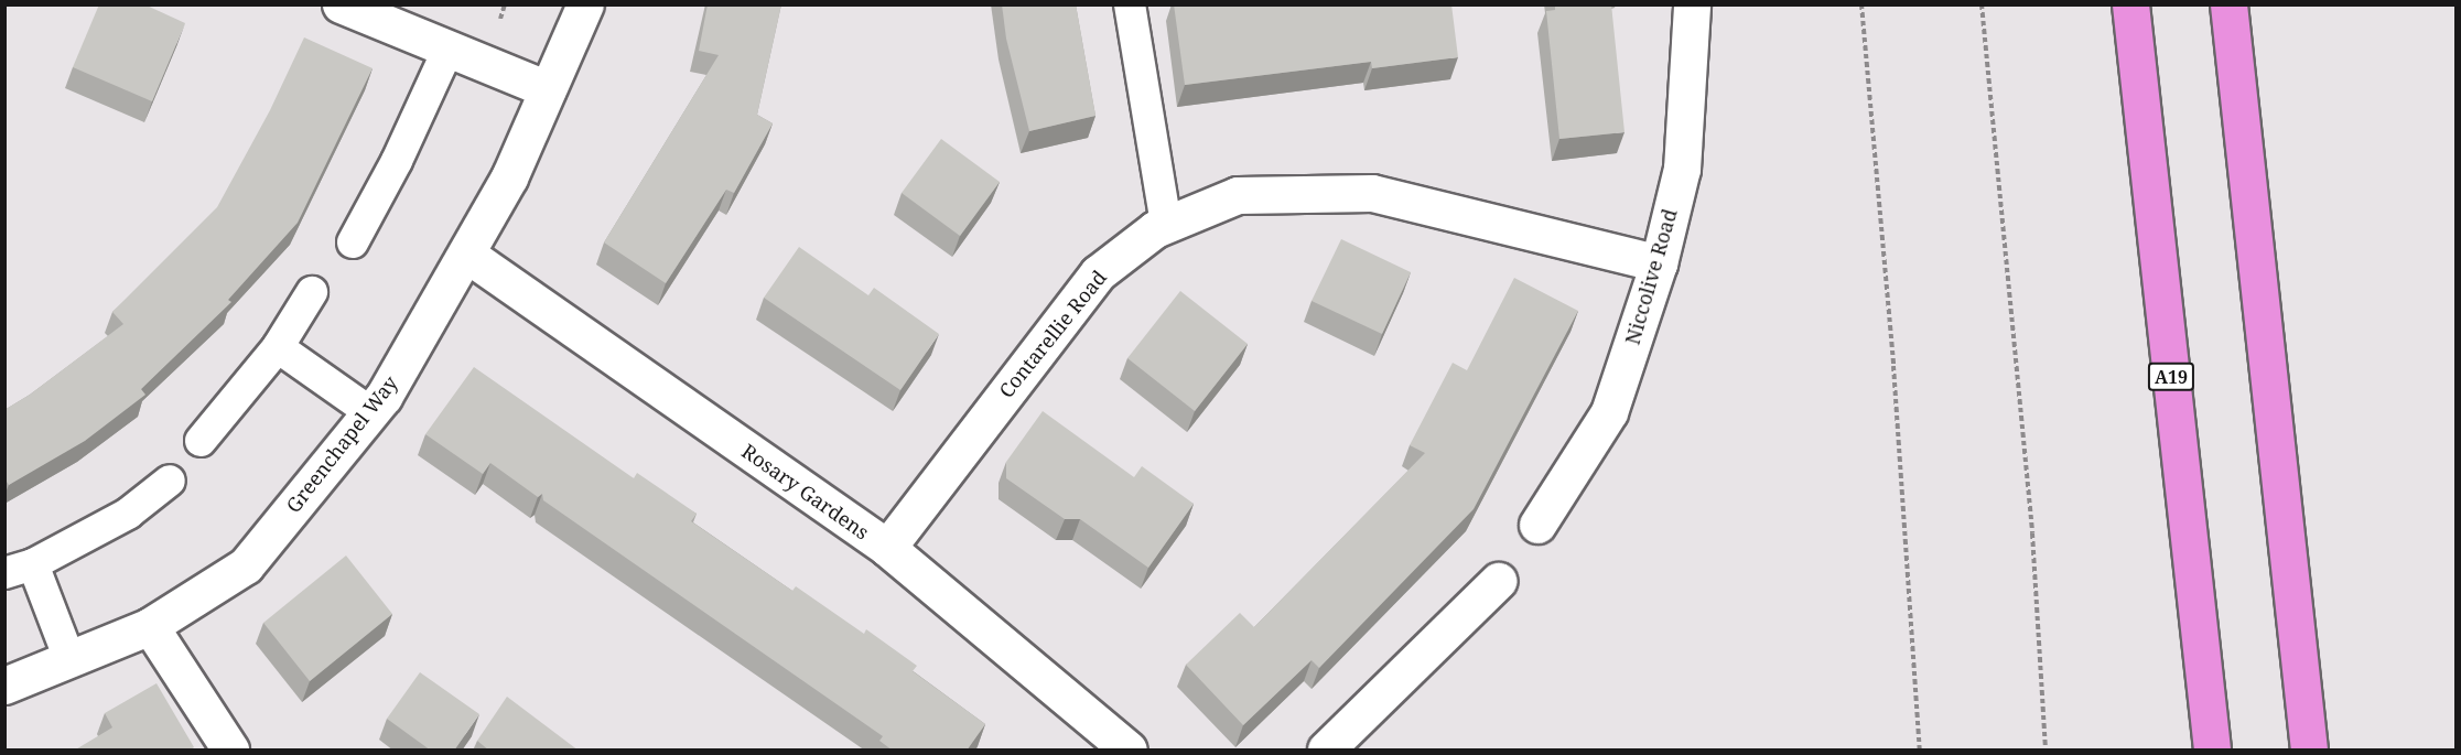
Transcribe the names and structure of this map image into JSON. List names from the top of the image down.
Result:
{
  "streets": {
    "highway": ["A19"],
    "street": [
      "Niccolive Road",
      "Contarellie Road",
      "Greenchapel Way",
      "Rosary Gardens"
    ]
  },
  "crossings": [
    ["Niccolive Road", "Contarellie Road"],
    ["Contarellie Road", "Rosary Gardens"],
    ["Greenchapel Way", "Rosary Gardens"]
  ]
}
